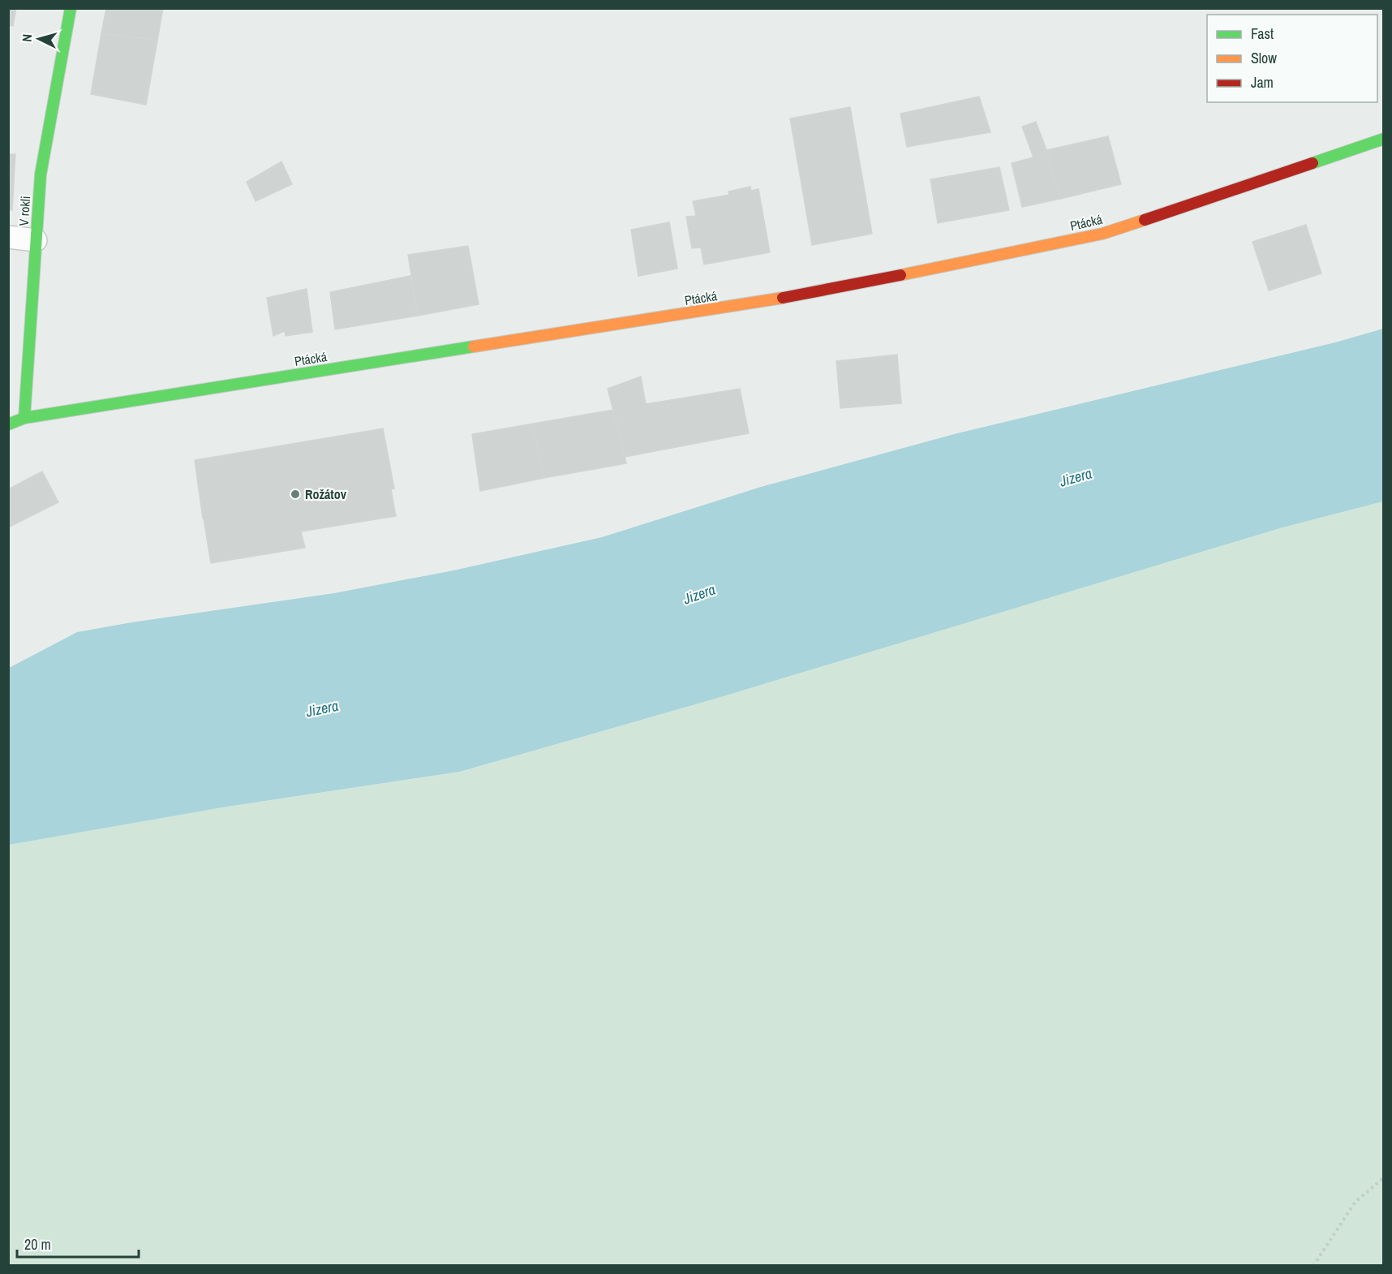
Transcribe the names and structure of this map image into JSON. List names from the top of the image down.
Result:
{
  "streets": {
    "street": ["V rokli", "Ptácká"]
  },
  "crossings": [
    ["V rokli", "Ptácká"]
  ],
  "water": ["Jizera"],
  "places": ["Rožátov"],
  "legend": ["Fast", "Slow", "Jam"],
  "scale_bar": "20 m",
  "north": "left"
}
